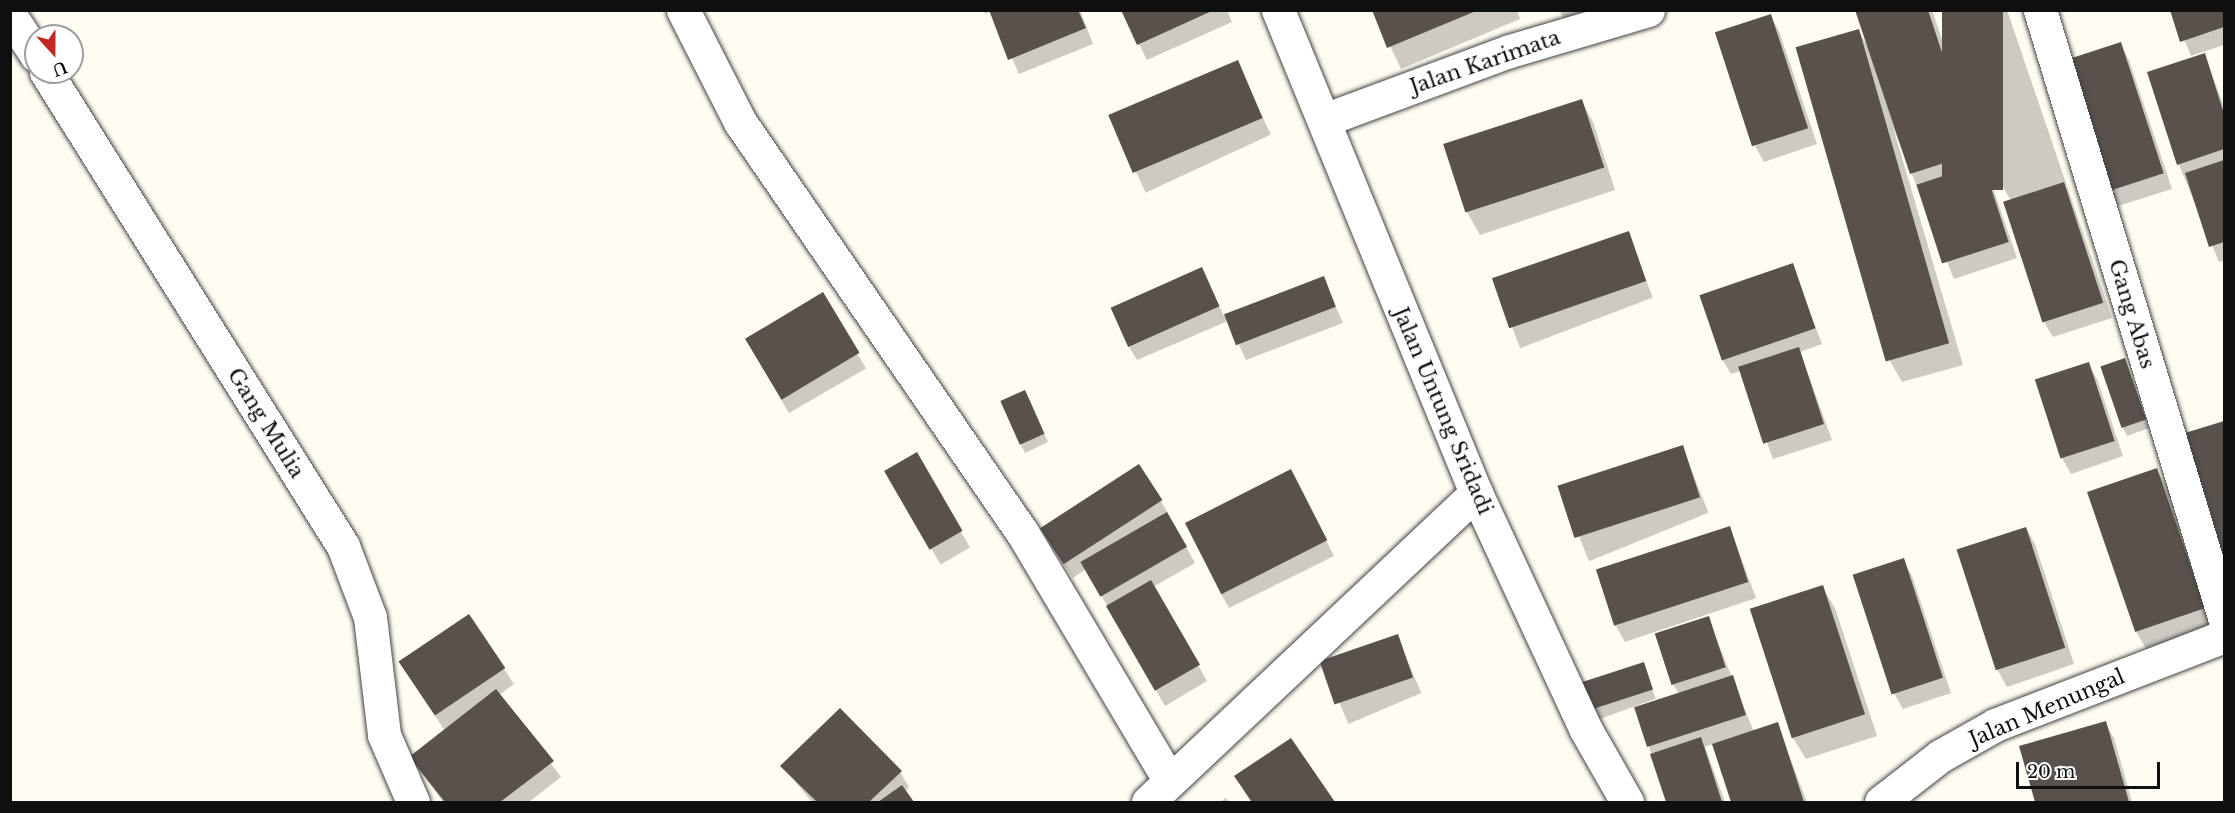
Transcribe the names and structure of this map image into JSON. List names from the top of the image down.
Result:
{
  "streets": {
    "street": [
      "Jalan Karimata",
      "Gang Abas",
      "Jalan Untung Sridadi",
      "Gang Mulia",
      "Jalan Menungal"
    ]
  },
  "crossings": [
    ["Jalan Karimata", "Jalan Untung Sridadi"]
  ],
  "scale_bar": "20 m",
  "north": "bottom"
}
